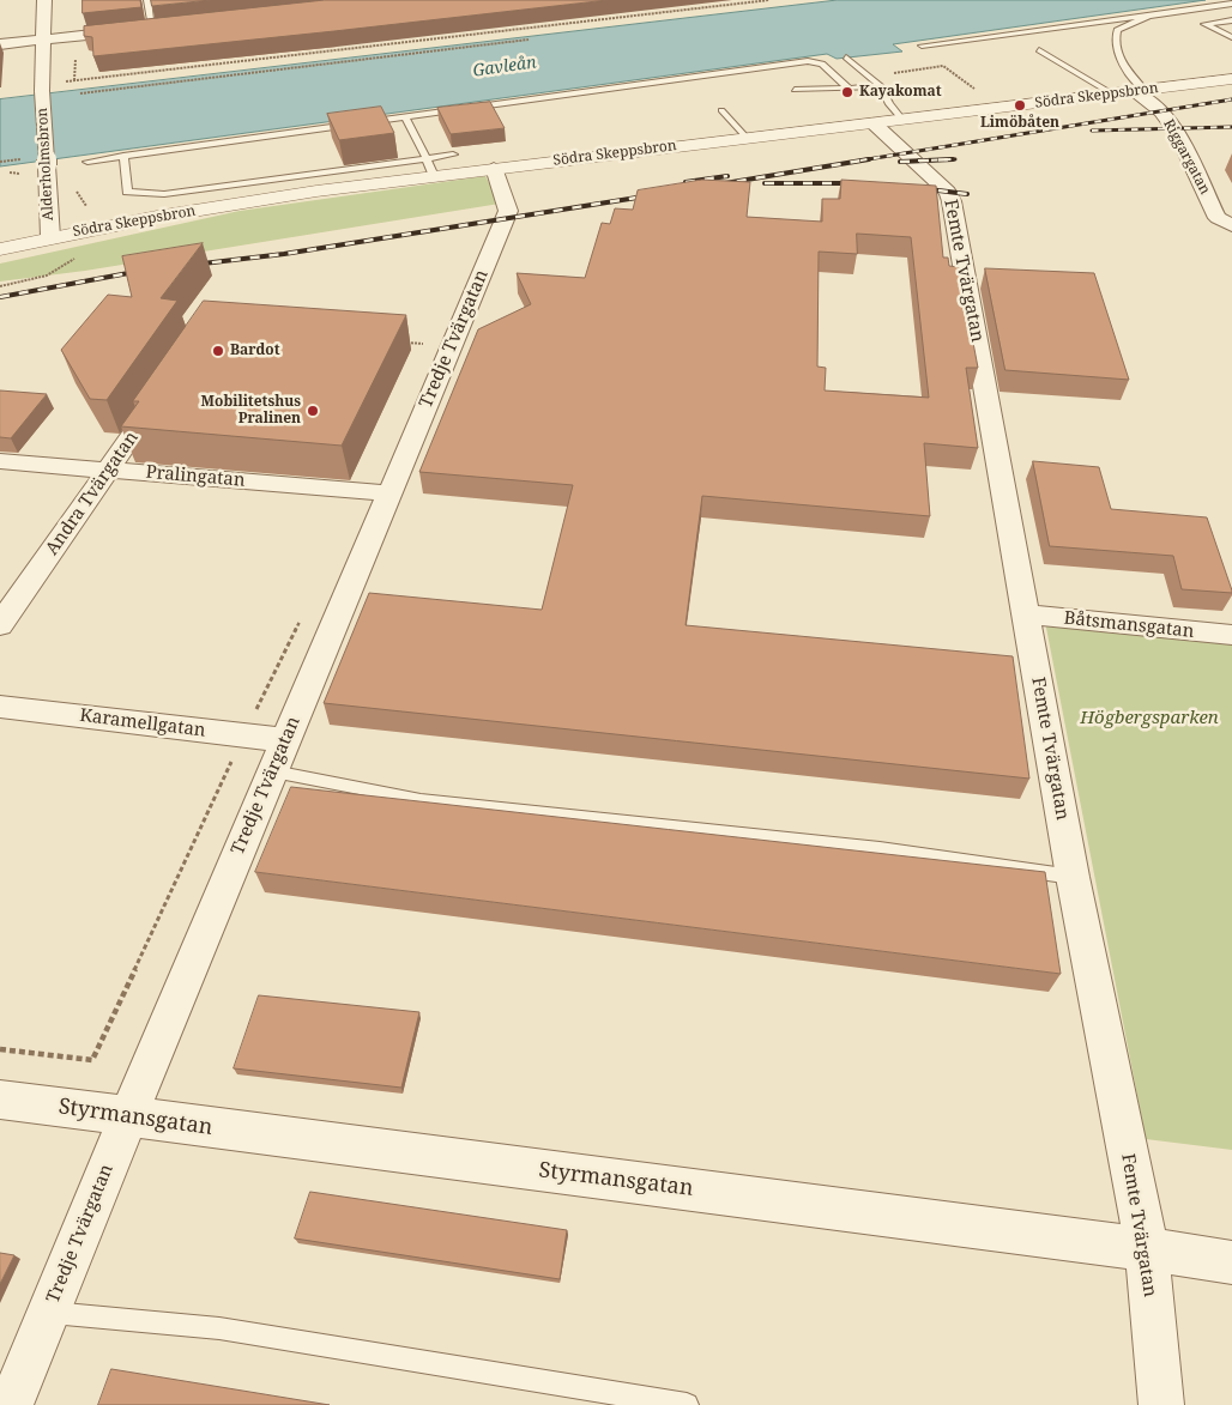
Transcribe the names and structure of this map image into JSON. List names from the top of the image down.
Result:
{
  "streets": {
    "street": [
      "Södra Skeppsbron",
      "Riggargatan",
      "Alderholmsbron",
      "Femte Tvärgatan",
      "Tredje Tvärgatan",
      "Pralingatan",
      "Andra Tvärgatan",
      "Båtsmansgatan",
      "Karamellgatan",
      "Styrmansgatan"
    ]
  },
  "crossings": [
    ["Södra Skeppsbron", "Riggargatan"],
    ["Södra Skeppsbron", "Alderholmsbron"],
    ["Södra Skeppsbron", "Femte Tvärgatan"],
    ["Södra Skeppsbron", "Tredje Tvärgatan"],
    ["Femte Tvärgatan", "Båtsmansgatan"],
    ["Femte Tvärgatan", "Styrmansgatan"],
    ["Tredje Tvärgatan", "Pralingatan"],
    ["Tredje Tvärgatan", "Karamellgatan"],
    ["Tredje Tvärgatan", "Styrmansgatan"],
    ["Pralingatan", "Andra Tvärgatan"]
  ],
  "water": ["Gavleån"],
  "parks": ["Högbergsparken"],
  "places": [
    "Kayakomat",
    "Limöbåten",
    "Bardot",
    "Mobilitetshus Pralinen"
  ]
}
